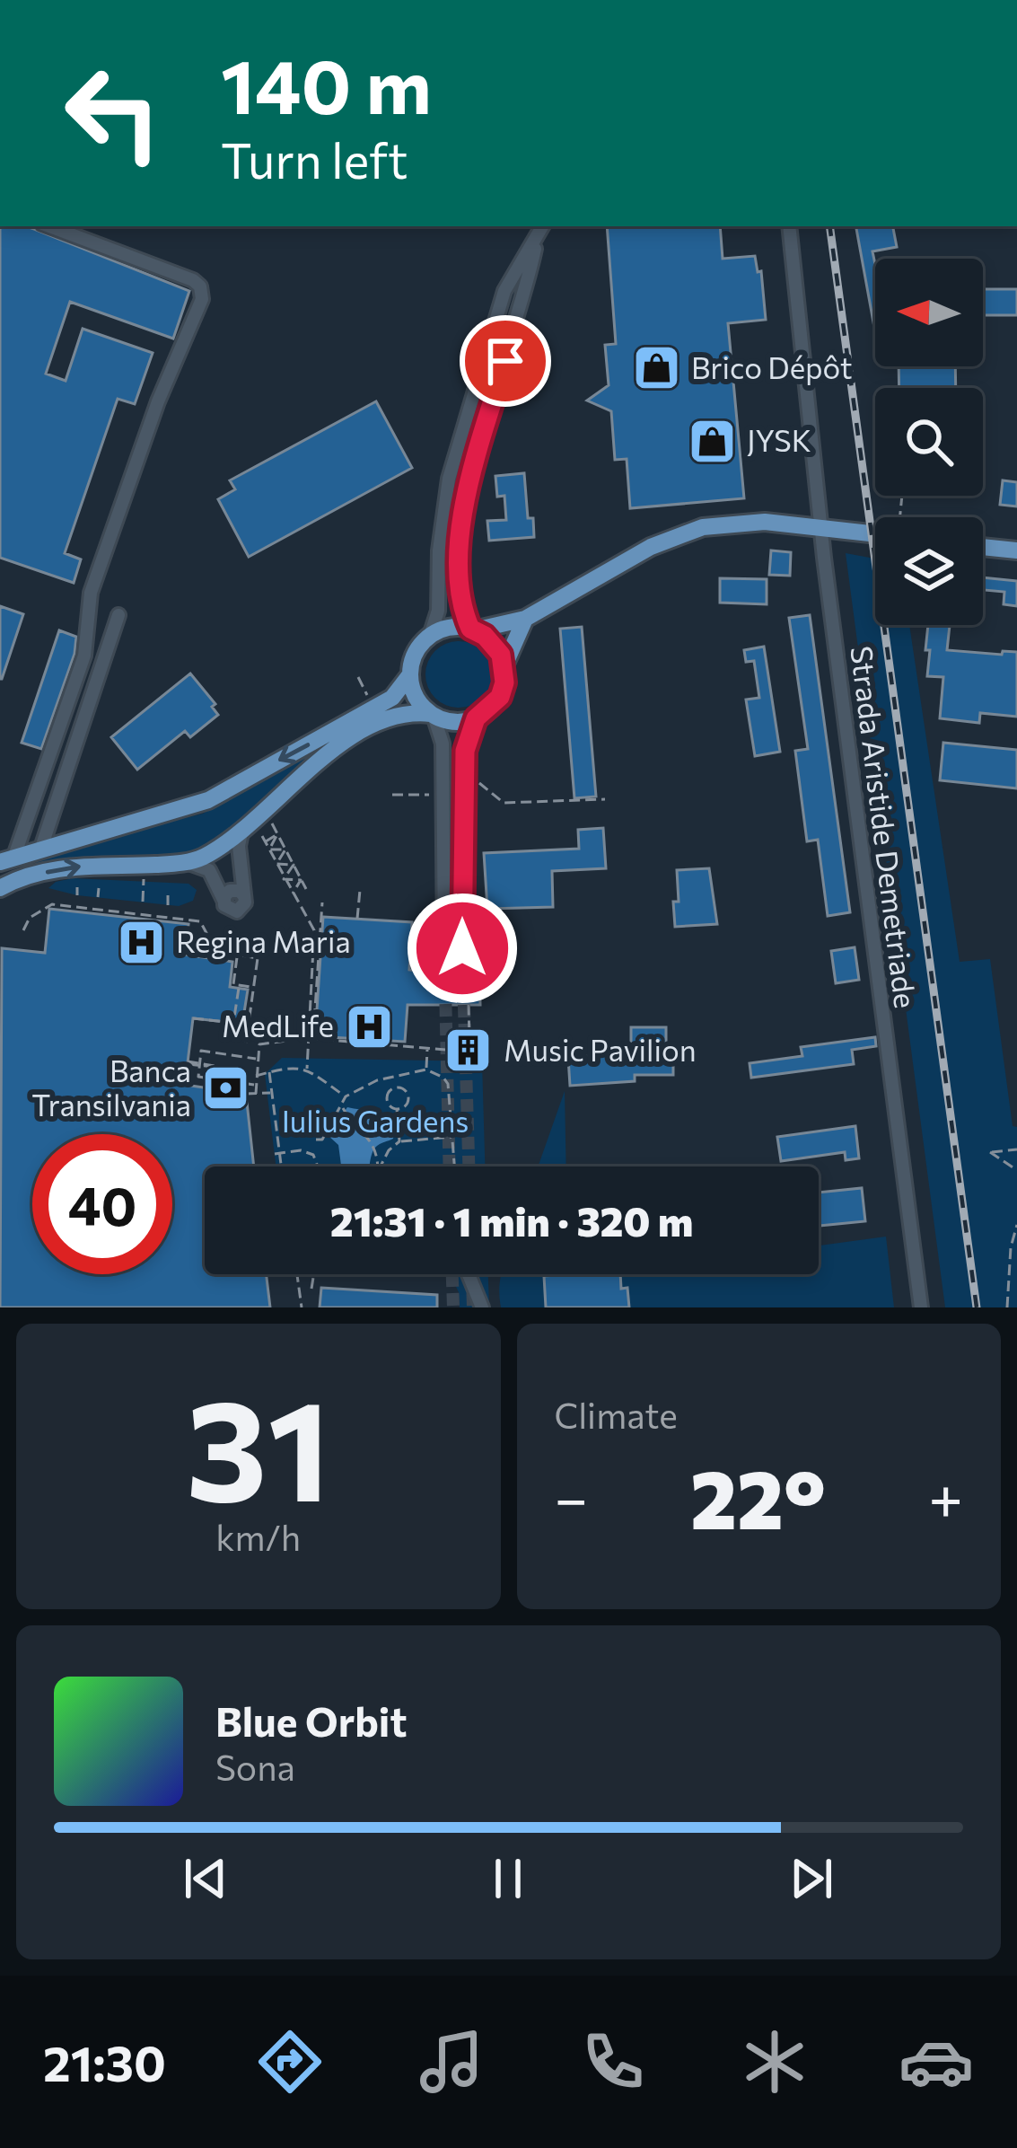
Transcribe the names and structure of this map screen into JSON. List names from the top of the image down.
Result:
{
  "streets": {
    "street": ["Strada Aristide Demetriade"]
  },
  "parks": ["Iulius Gardens"],
  "places": {
    "shop": ["Brico Dépôt", "JYSK"],
    "hospital": ["Regina Maria", "MedLife"],
    "building": ["Music Pavilion"],
    "bank": ["Banca Transilvania"]
  },
  "north": "left",
  "page": {
    "turn": ["140 m", "Turn left"],
    "limit": "40",
    "trip": "21:31 · 1 min · 320 m",
    "tile": [
      ["31", "km/h"],
      "Climate"
    ],
    "heat": ["−", "22°", "+"],
    "song": ["Blue Orbit", "Sona"],
    "tabs": "21:30"
  }
}
